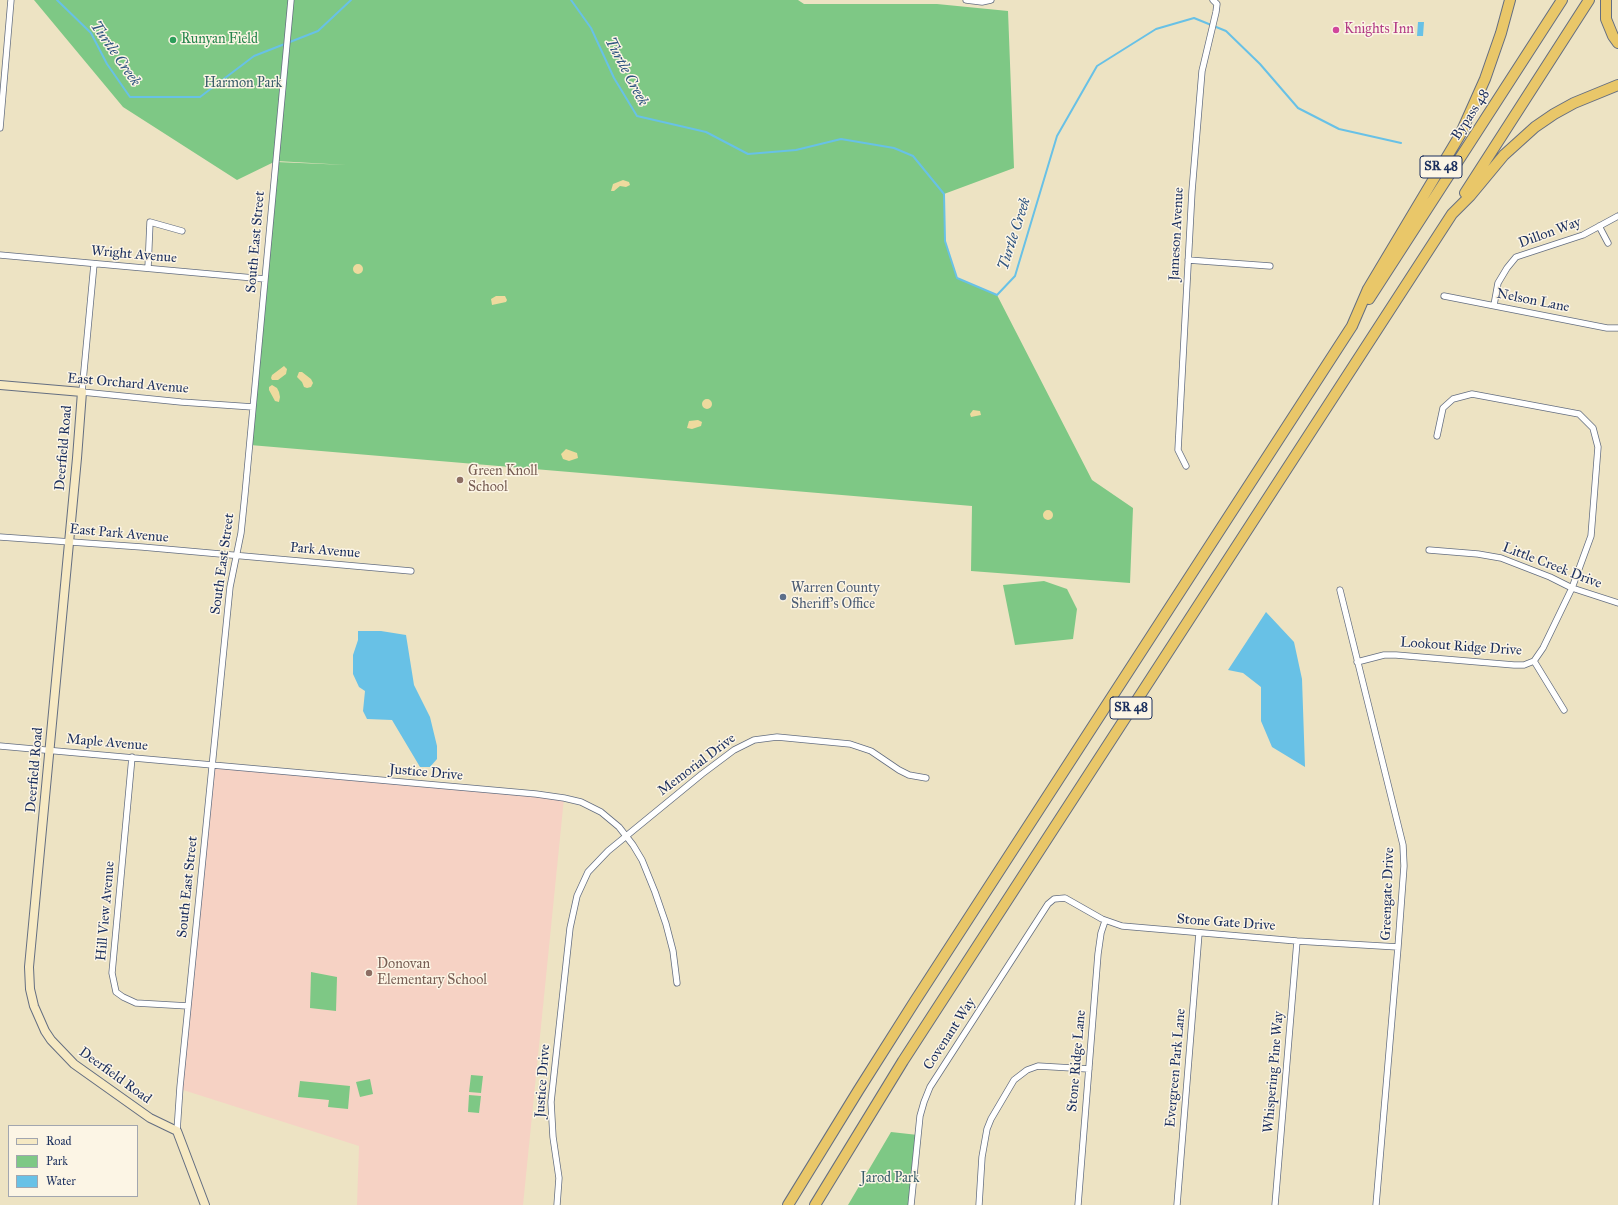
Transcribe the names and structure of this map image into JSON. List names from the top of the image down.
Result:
{
  "streets": {
    "highway": ["Bypass 48", "SR 48"],
    "street": [
      "Dillon Way",
      "Jameson Avenue",
      "South East Street",
      "Wright Avenue",
      "Nelson Lane",
      "East Orchard Avenue",
      "Deerfield Road",
      "East Park Avenue",
      "Park Avenue",
      "Little Creek Drive",
      "Lookout Ridge Drive",
      "Maple Avenue",
      "Memorial Drive",
      "Justice Drive",
      "Greengate Drive",
      "Hill View Avenue",
      "Stone Gate Drive",
      "Covenant Way",
      "Stone Ridge Lane",
      "Evergreen Park Lane",
      "Whispering Pine Way"
    ]
  },
  "crossings": [
    ["Bypass 48", "SR 48"],
    ["Dillon Way", "Nelson Lane"],
    ["South East Street", "Wright Avenue"],
    ["South East Street", "East Orchard Avenue"],
    ["South East Street", "Deerfield Road"],
    ["South East Street", "East Park Avenue"],
    ["South East Street", "Park Avenue"],
    ["South East Street", "Maple Avenue"],
    ["South East Street", "Justice Drive"],
    ["South East Street", "Hill View Avenue"],
    ["Wright Avenue", "Deerfield Road"],
    ["East Orchard Avenue", "Deerfield Road"],
    ["Deerfield Road", "East Park Avenue"],
    ["Deerfield Road", "Maple Avenue"],
    ["East Park Avenue", "Park Avenue"],
    ["Little Creek Drive", "Lookout Ridge Drive"],
    ["Lookout Ridge Drive", "Greengate Drive"],
    ["Maple Avenue", "Justice Drive"],
    ["Maple Avenue", "Hill View Avenue"],
    ["Memorial Drive", "Justice Drive"],
    ["Greengate Drive", "Stone Gate Drive"],
    ["Stone Gate Drive", "Covenant Way"],
    ["Stone Gate Drive", "Stone Ridge Lane"],
    ["Stone Gate Drive", "Evergreen Park Lane"],
    ["Stone Gate Drive", "Whispering Pine Way"]
  ],
  "water": ["Turtle Creek"],
  "parks": ["Harmon Park", "Jarod Park"],
  "places": [
    "Knights Inn",
    "Runyan Field",
    "Green Knoll School",
    "Warren County Sheriff’s Office",
    "Donovan Elementary School"
  ],
  "legend": ["Road", "Park", "Water"]
}
